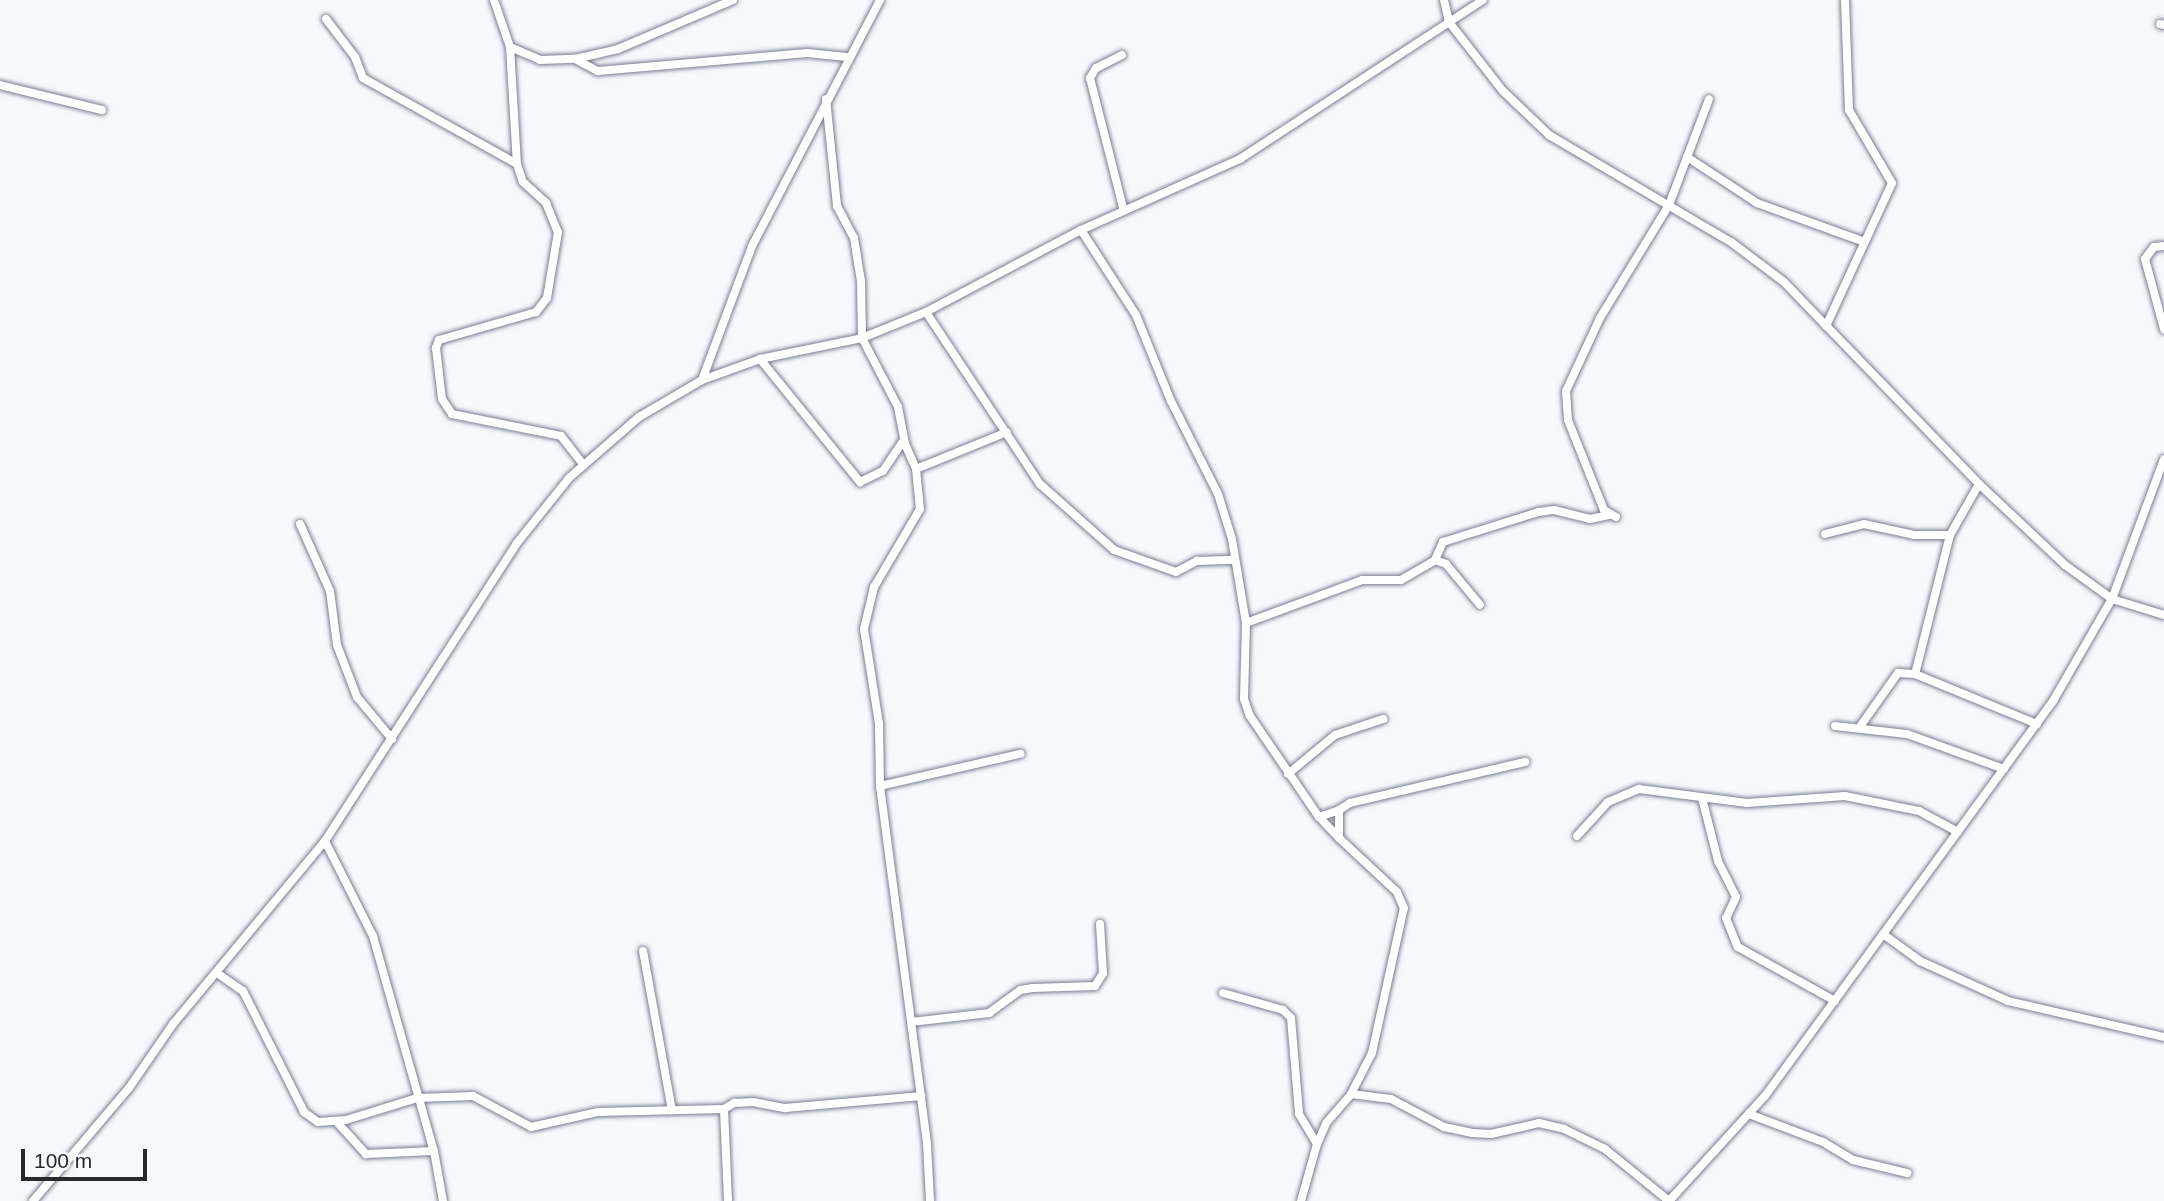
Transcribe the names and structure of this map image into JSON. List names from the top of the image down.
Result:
{
  "scale_bar": "100 m"
}
